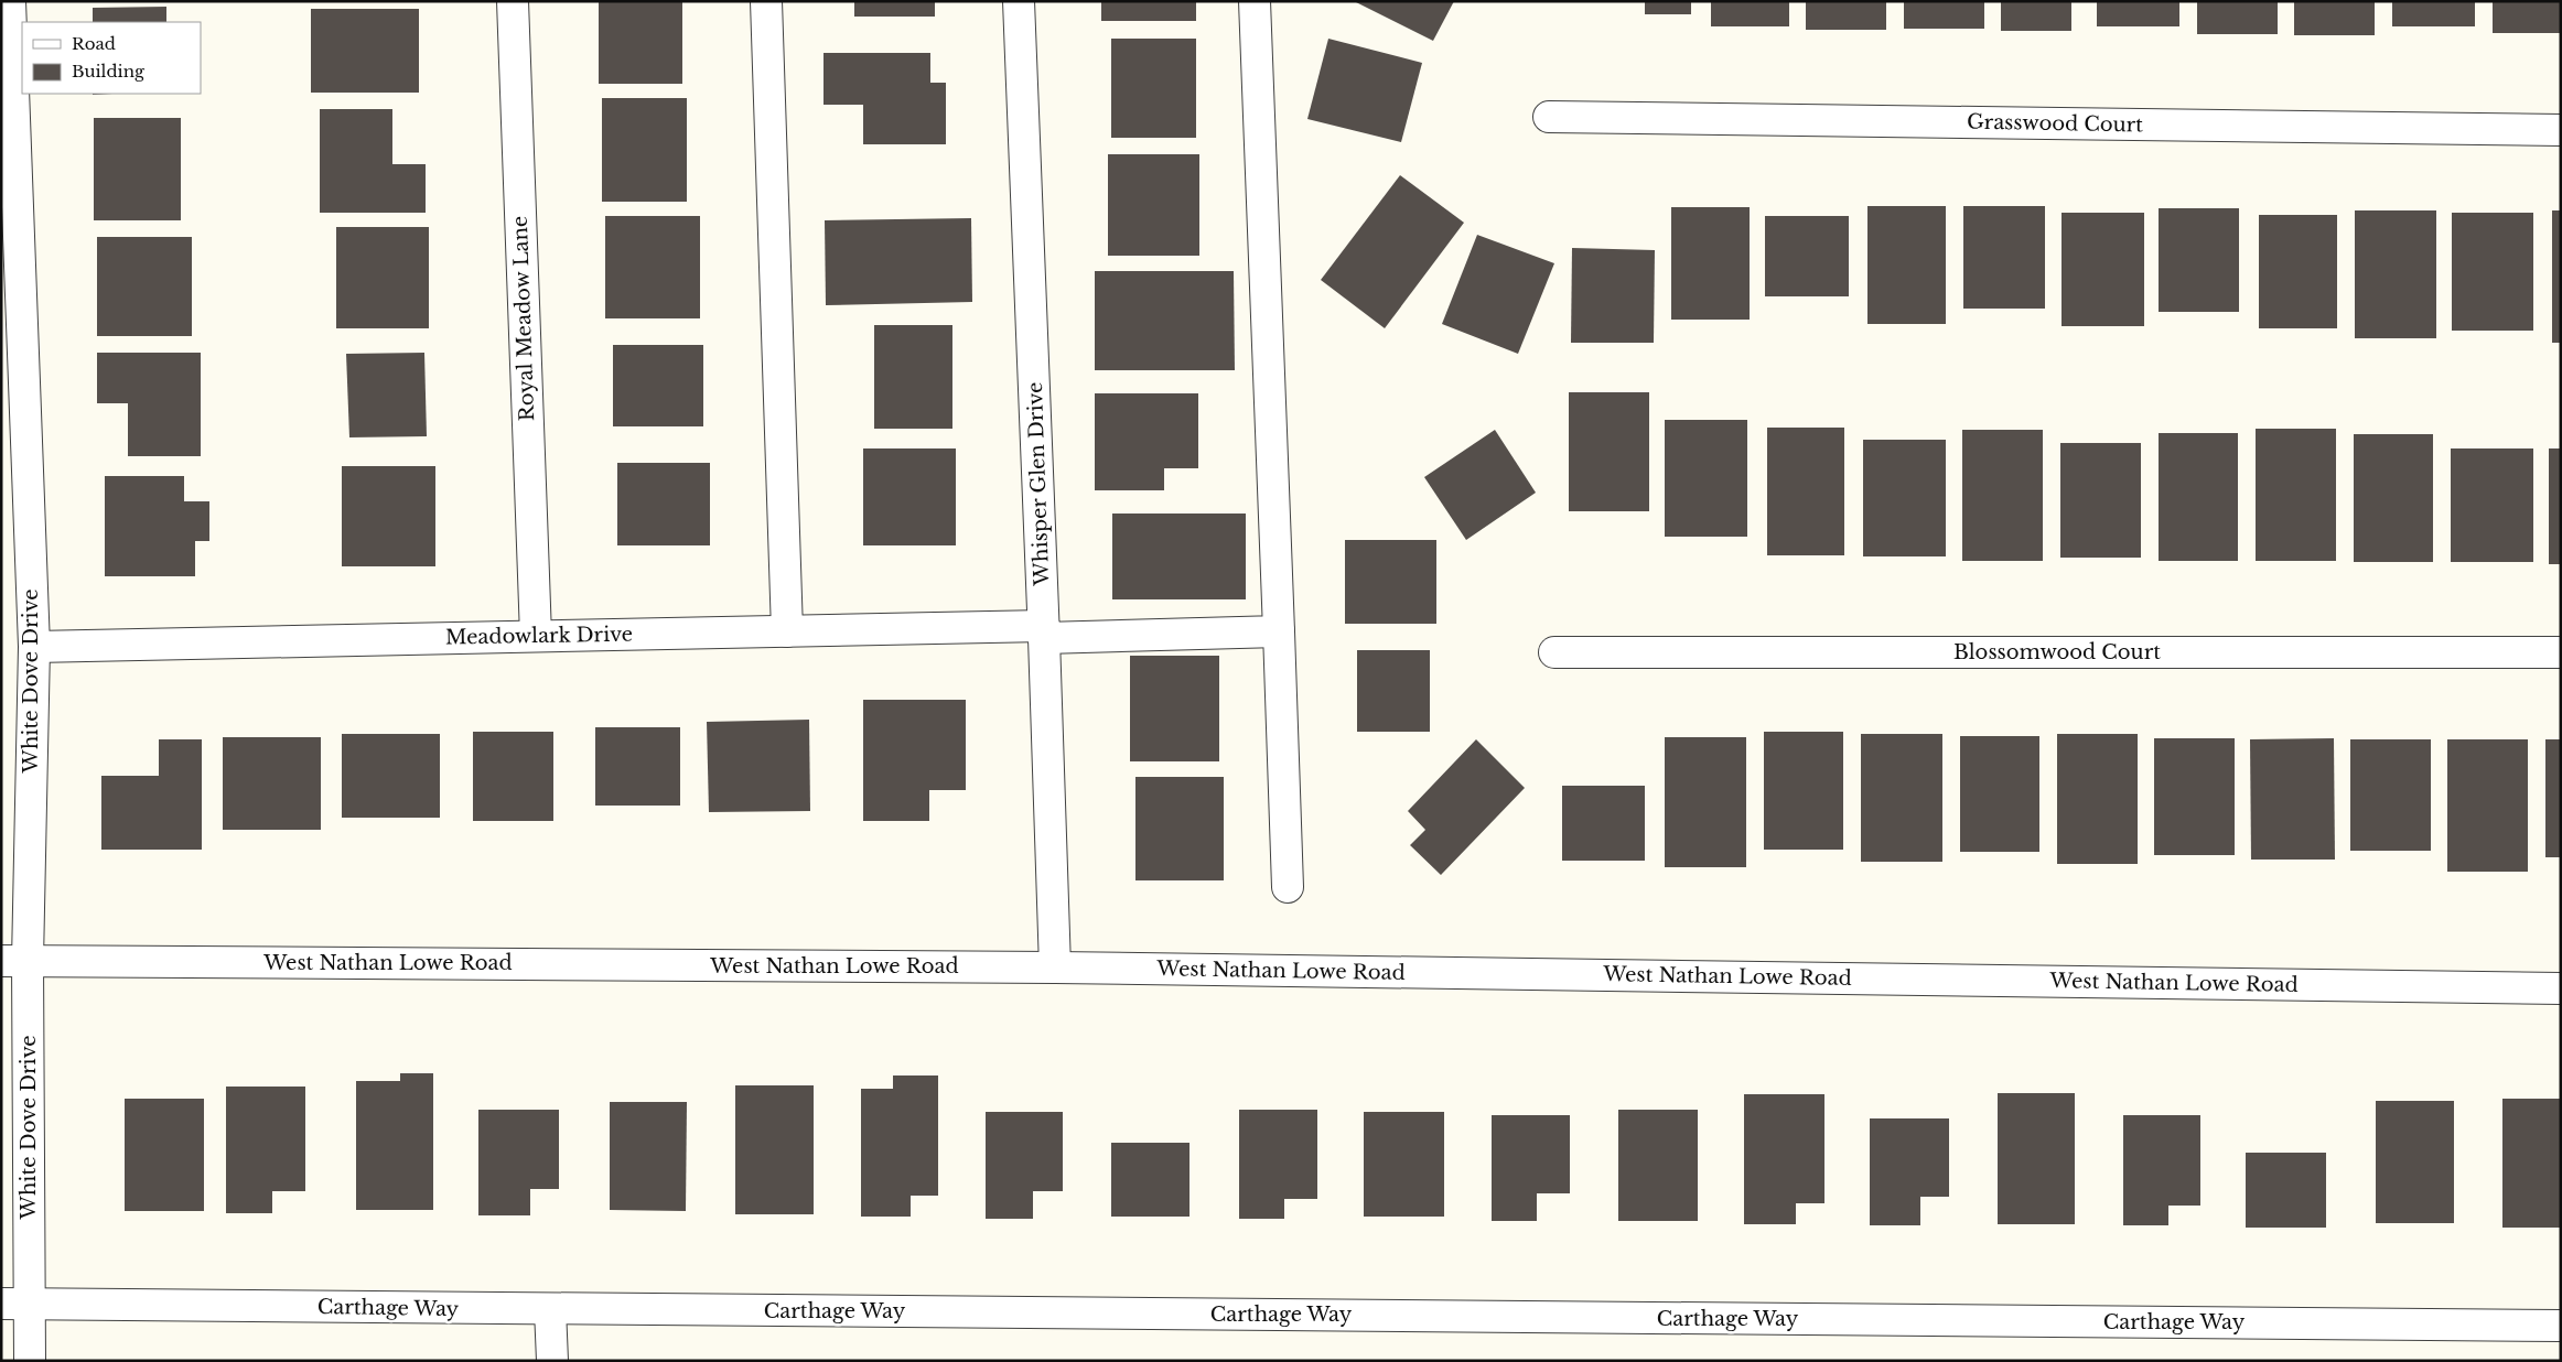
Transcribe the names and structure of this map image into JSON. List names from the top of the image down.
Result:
{
  "streets": {
    "street": [
      "Grasswood Court",
      "Royal Meadow Lane",
      "Whisper Glen Drive",
      "Meadowlark Drive",
      "Blossomwood Court",
      "White Dove Drive",
      "West Nathan Lowe Road",
      "Carthage Way"
    ]
  },
  "crossings": [
    ["Royal Meadow Lane", "Meadowlark Drive"],
    ["Whisper Glen Drive", "Meadowlark Drive"],
    ["Whisper Glen Drive", "West Nathan Lowe Road"],
    ["Meadowlark Drive", "White Dove Drive"],
    ["White Dove Drive", "West Nathan Lowe Road"],
    ["White Dove Drive", "Carthage Way"]
  ],
  "legend": ["Road", "Building"]
}
